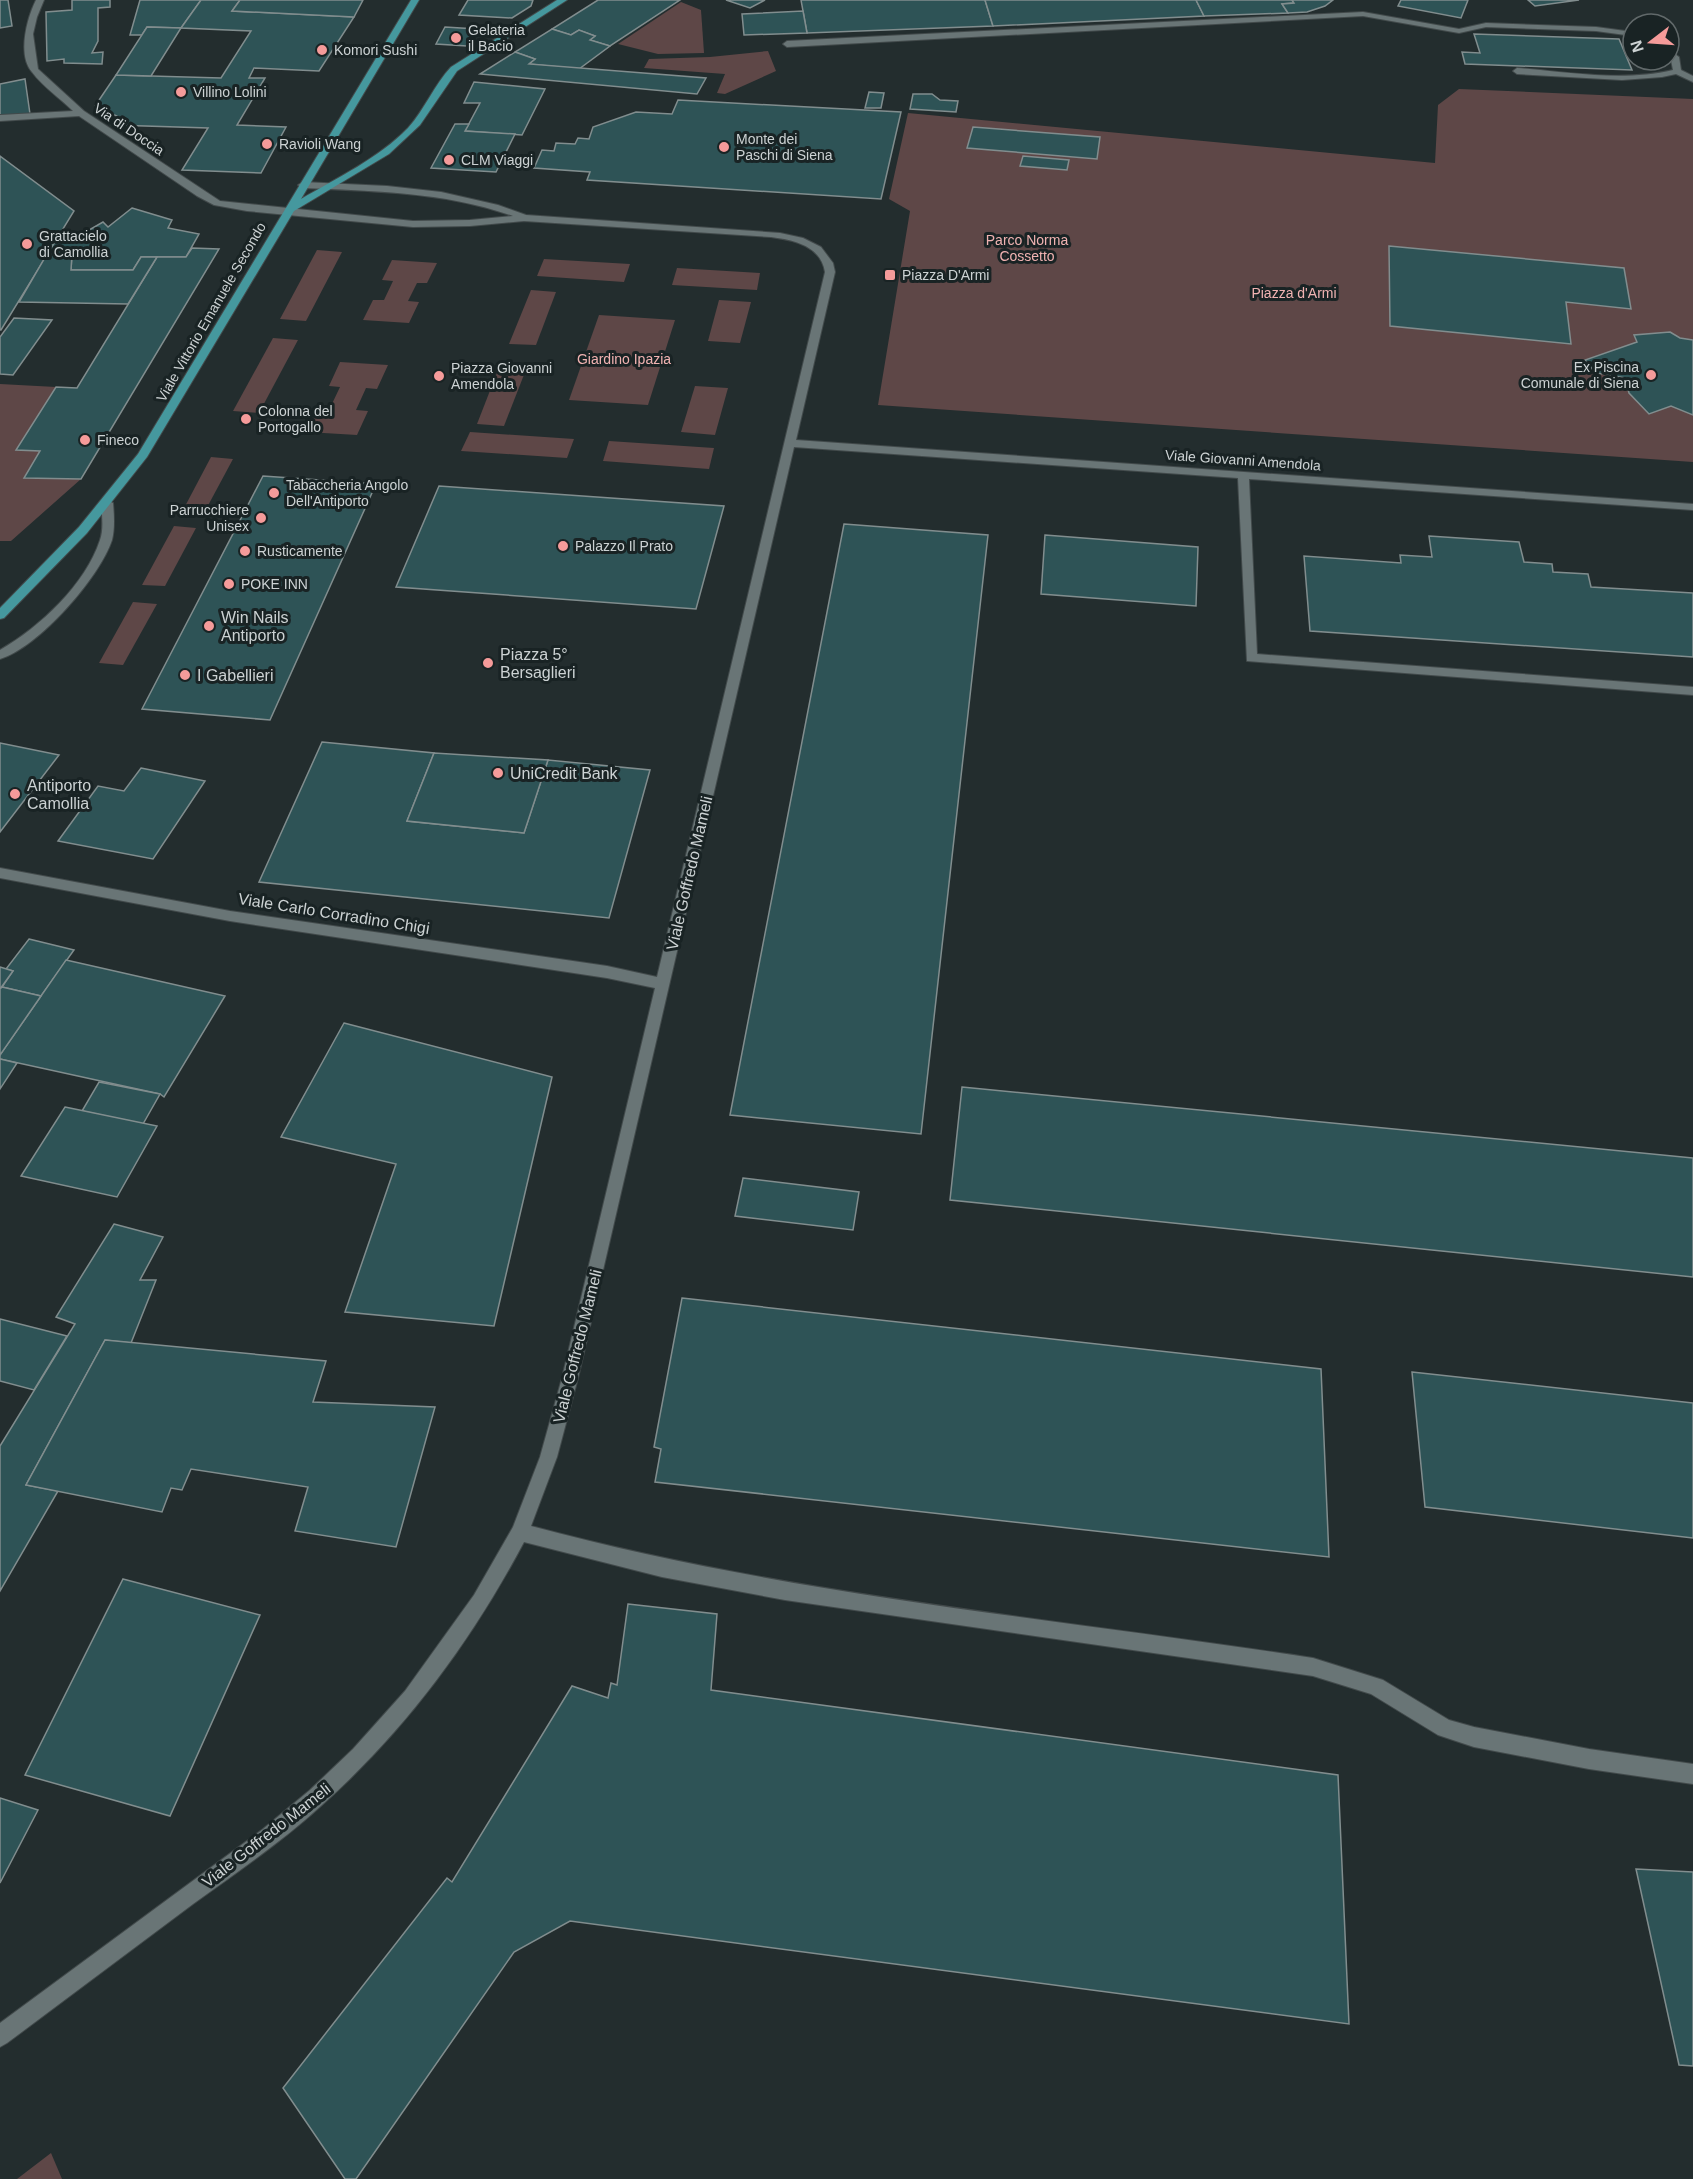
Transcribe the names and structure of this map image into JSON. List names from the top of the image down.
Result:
{
  "streets": {
    "main road": ["Viale Vittorio Emanuele Secondo"],
    "street": [
      "Via di Doccia",
      "Viale Giovanni Amendola",
      "Viale Goffredo Mameli",
      "Viale Carlo Corradino Chigi"
    ]
  },
  "crossings": [
    ["Via di Doccia", "Viale Vittorio Emanuele Secondo"],
    ["Viale Giovanni Amendola", "Viale Goffredo Mameli"],
    ["Viale Goffredo Mameli", "Viale Carlo Corradino Chigi"]
  ],
  "parks": ["Parco Norma Cossetto", "Piazza d'Armi", "Giardino Ipazia"],
  "places": {
    "other": [
      "Gelateria il Bacio",
      "Komori Sushi",
      "Villino Lolini",
      "Ravioli Wang",
      "Monte dei Paschi di Siena",
      "CLM Viaggi",
      "Grattacielo di Camollia",
      "Ex Piscina Comunale di Siena",
      "Piazza Giovanni Amendola",
      "Colonna del Portogallo",
      "Fineco",
      "Tabaccheria Angolo Dell'Antiporto",
      "Parrucchiere Unisex",
      "Palazzo Il Prato",
      "Rusticamente",
      "POKE INN",
      "Win Nails Antiporto",
      "Piazza 5° Bersaglieri",
      "I Gabellieri",
      "UniCredit Bank",
      "Antiporto Camollia"
    ],
    "transit": ["Piazza D'Armi"]
  },
  "north": "left"
}
